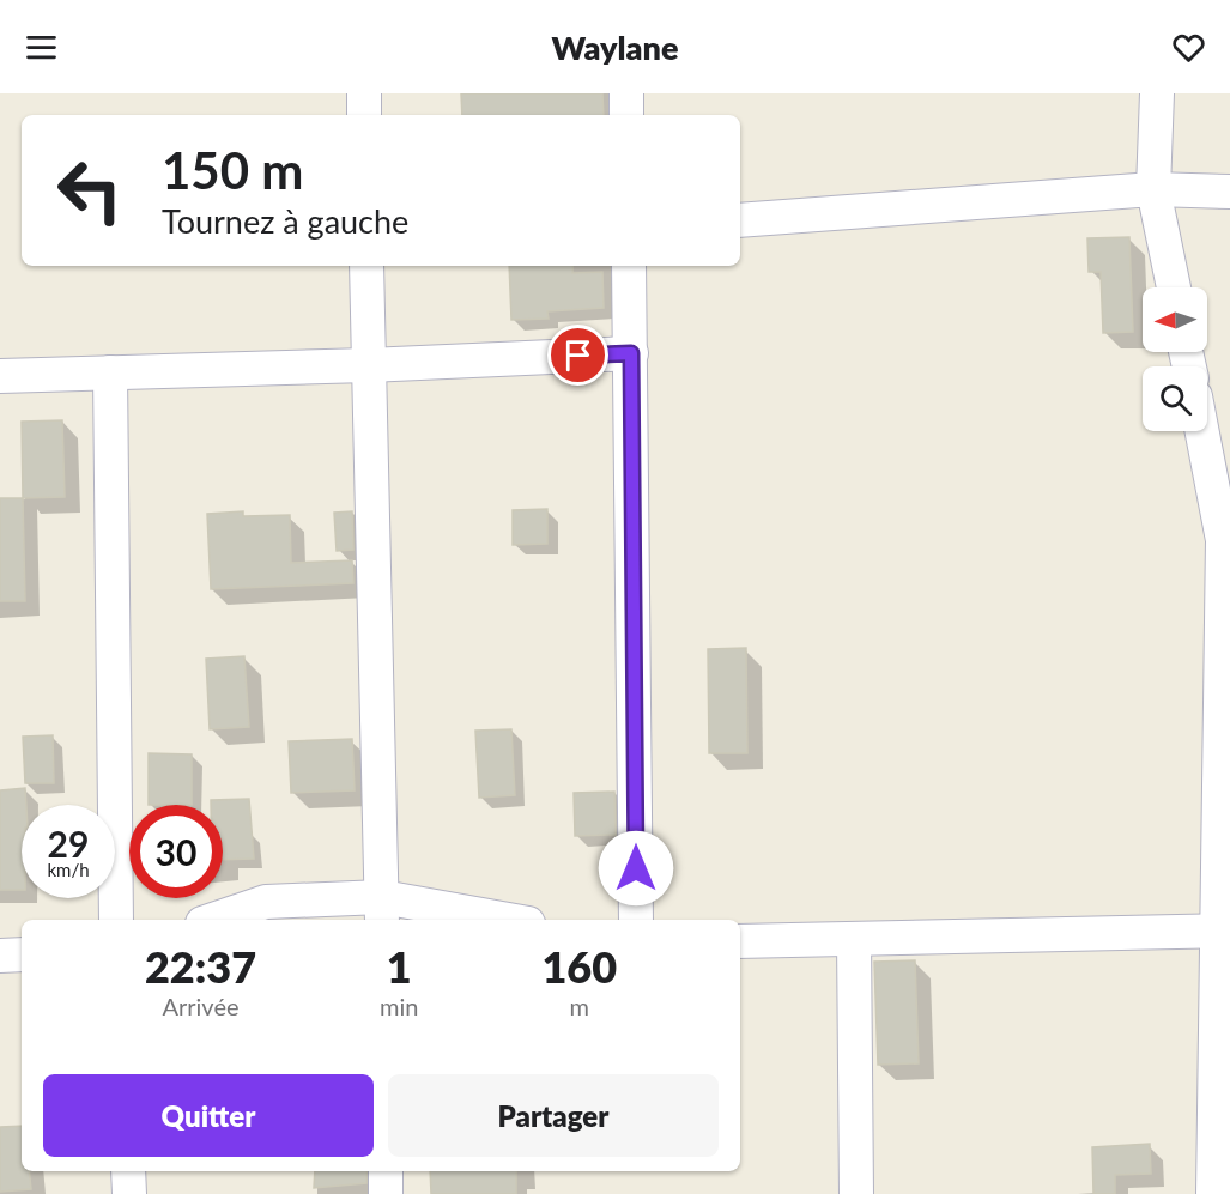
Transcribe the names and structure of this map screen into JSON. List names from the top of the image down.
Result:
{
  "north": "left",
  "page": {
    "header": "Waylane",
    "turn": ["150 m", "Tournez à gauche"],
    "speed": "29 km/h",
    "limit": "30",
    "eta": [
      "22:37",
      "Arrivée",
      "1",
      "min",
      "160",
      "m"
    ],
    "buttons": ["Quitter", "Partager"]
  }
}
